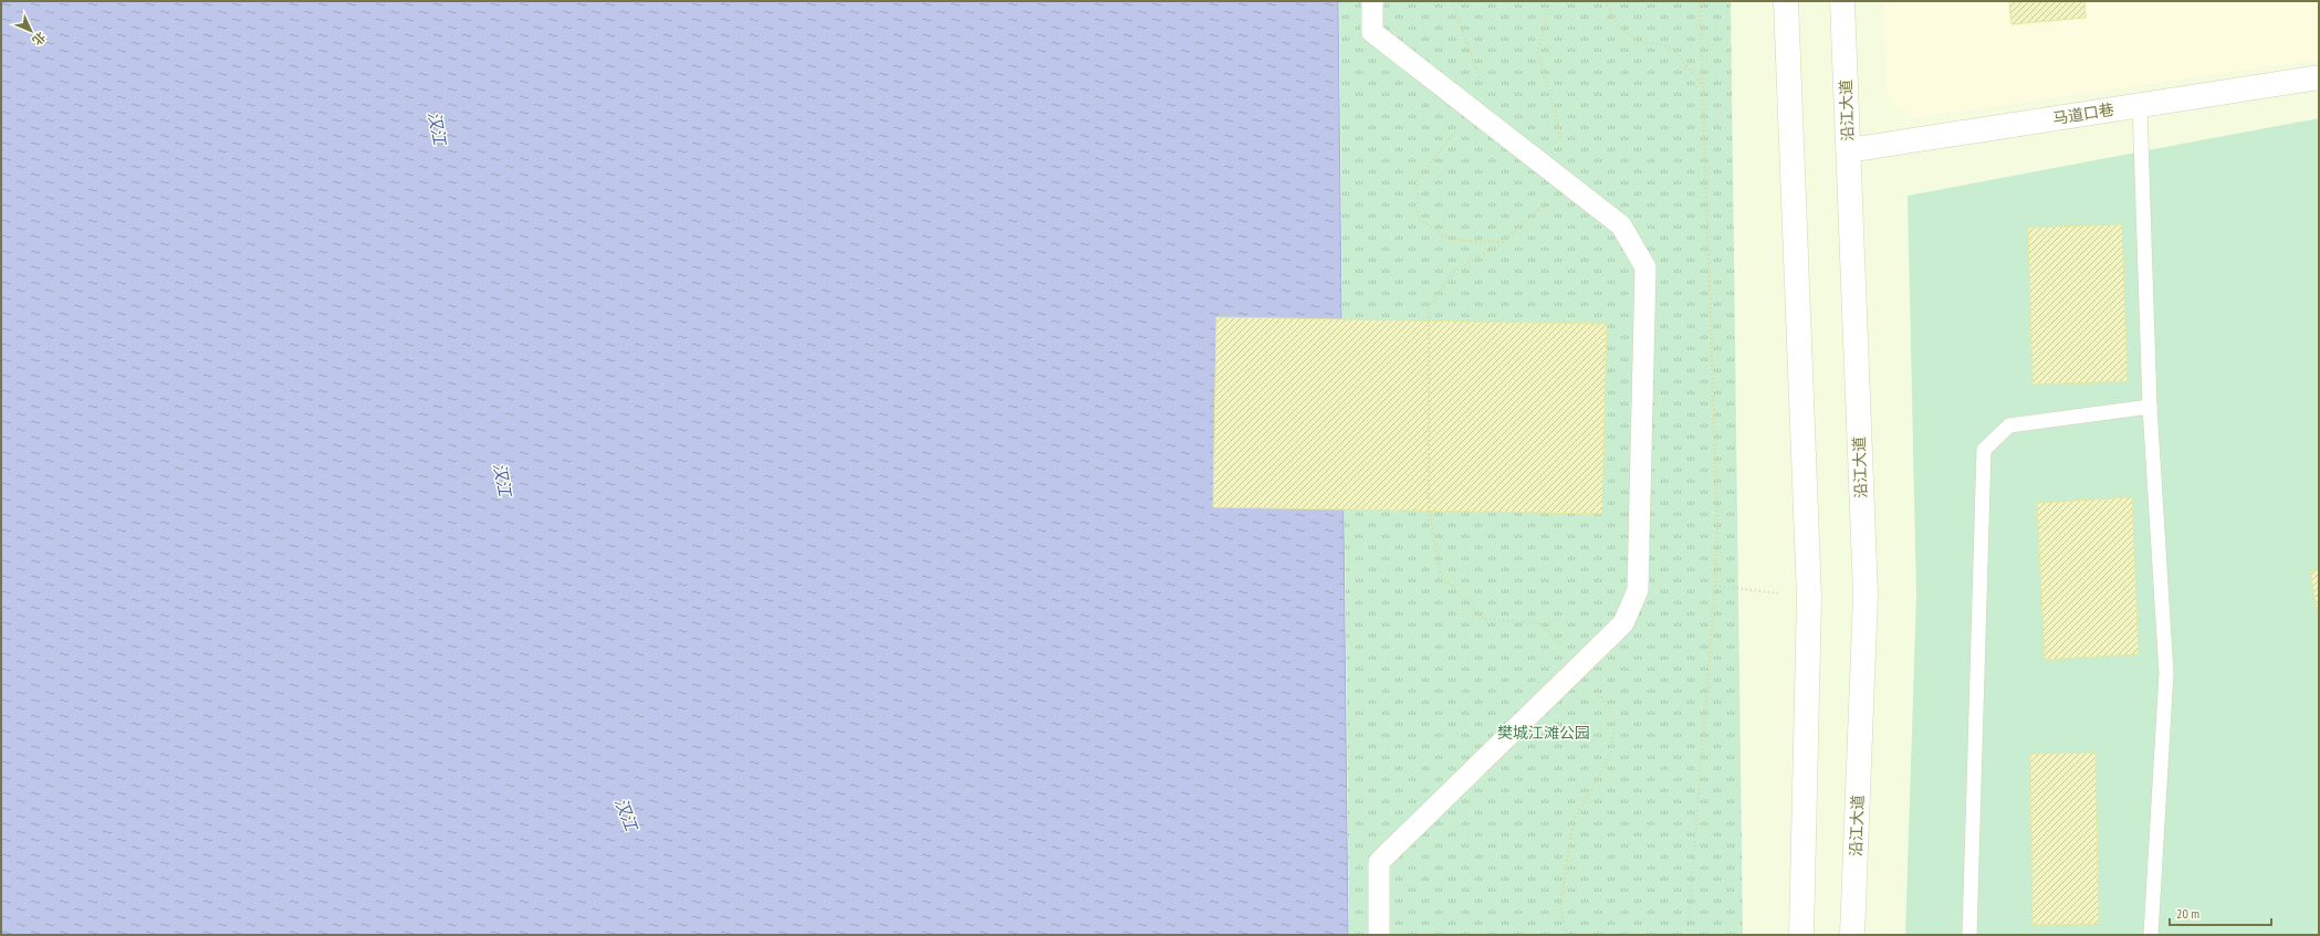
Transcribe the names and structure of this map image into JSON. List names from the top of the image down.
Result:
{
  "streets": {
    "main road": ["沿江大道", "马道口巷"]
  },
  "crossings": [
    ["沿江大道", "马道口巷"]
  ],
  "water": ["汉江"],
  "parks": ["樊城江滩公园"],
  "scale_bar": "20 m",
  "north": "bottom right"
}
